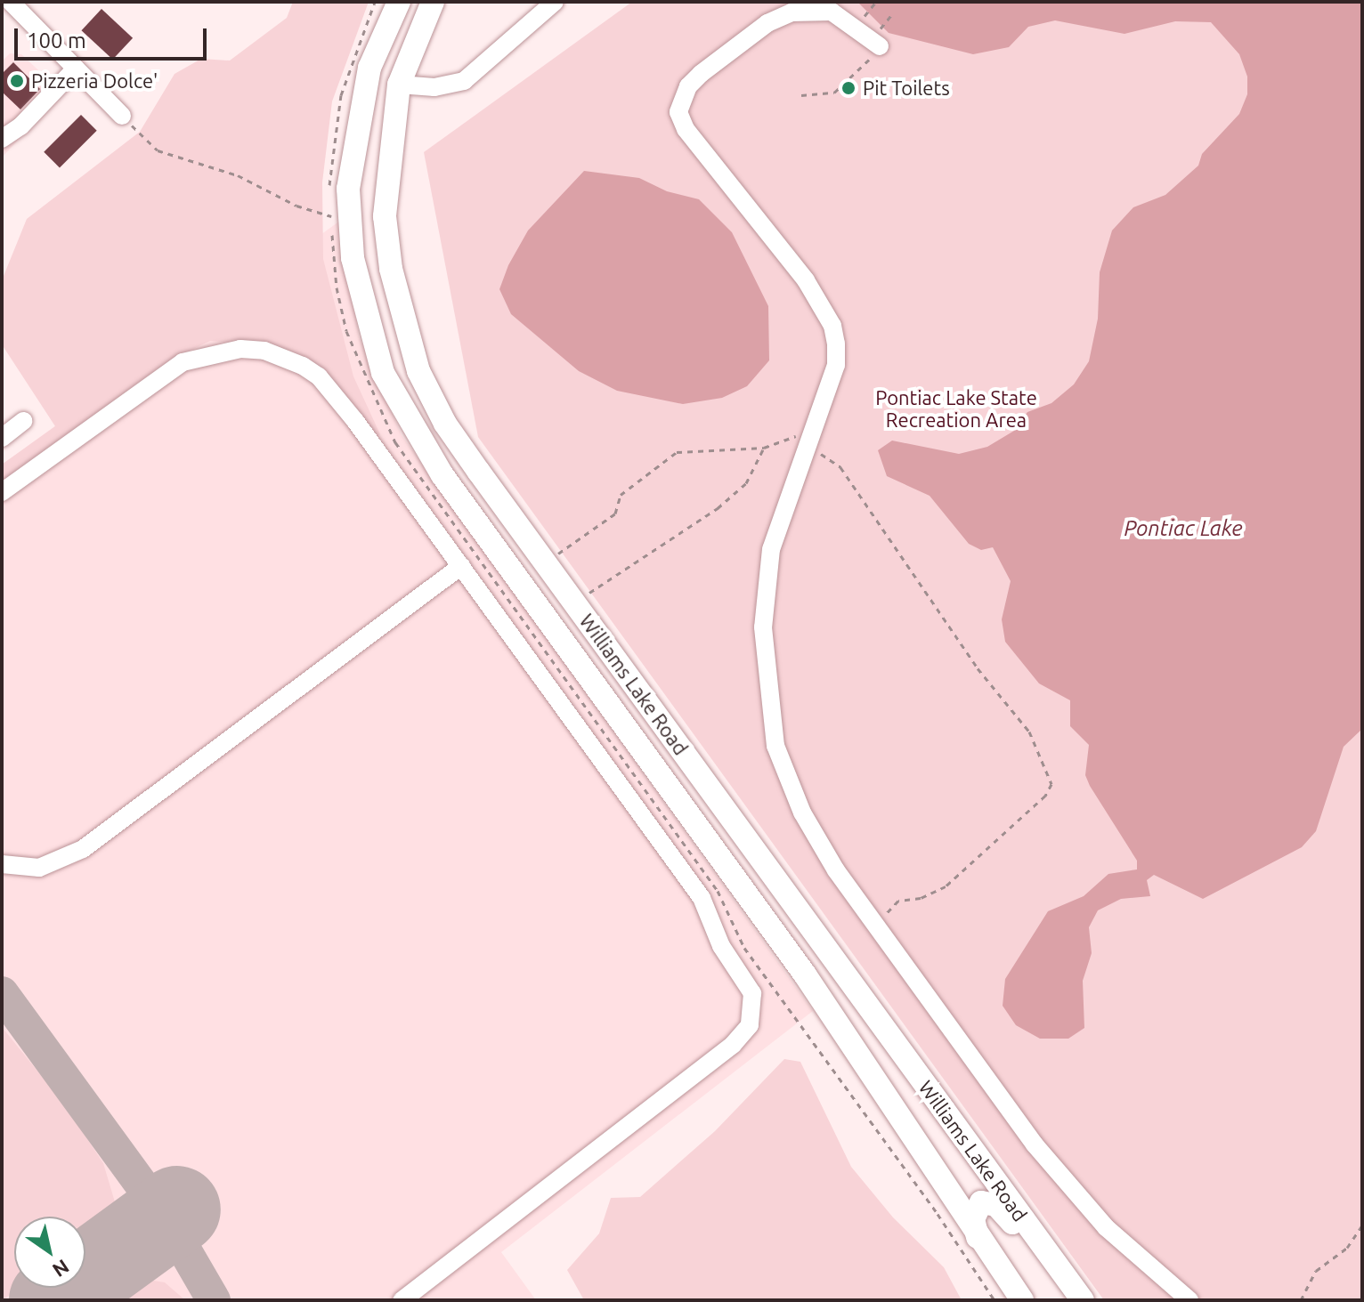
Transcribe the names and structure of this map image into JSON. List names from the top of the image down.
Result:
{
  "streets": {
    "main road": ["Williams Lake Road"]
  },
  "water": ["Pontiac Lake"],
  "parks": ["Pontiac Lake State Recreation Area"],
  "places": ["Pizzeria Dolce'", "Pit Toilets"],
  "scale_bar": "100 m",
  "north": "bottom right"
}
